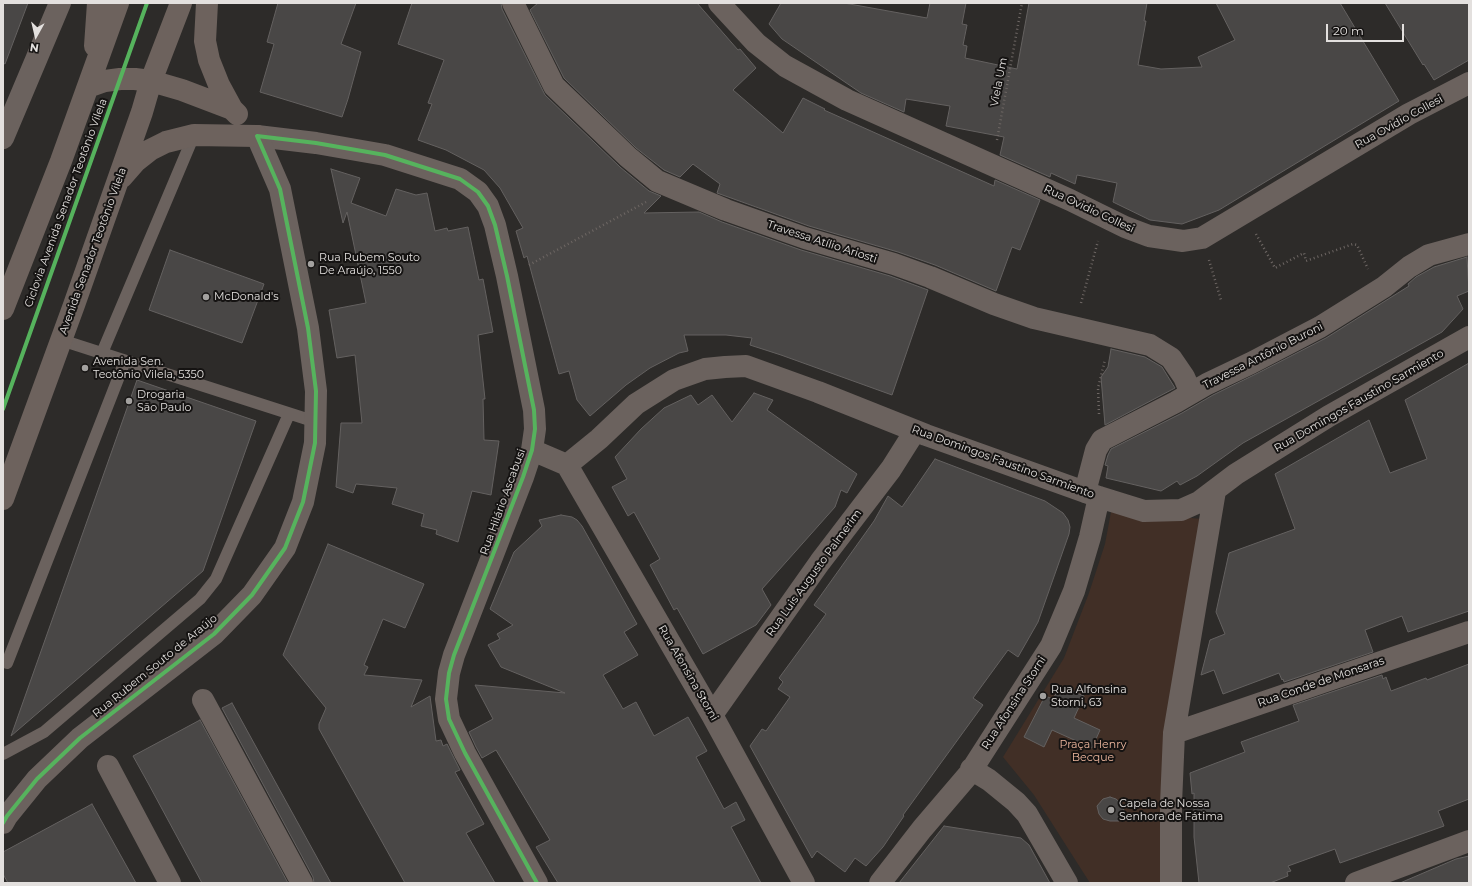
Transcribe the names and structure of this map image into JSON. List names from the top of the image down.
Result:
{
  "streets": {
    "main road": ["Avenida Senador Teotônio Vilela"],
    "street": [
      "Rua Ovidio Collesi",
      "Travessa Atílio Ariosti",
      "Travessa Antônio Buroni",
      "Rua Domingos Faustino Sarmiento",
      "Rua Hilário Ascabusi",
      "Rua Luis Augusto Palmerim",
      "Rua Rubem Souto de Araújo",
      "Rua Afonsina Storni",
      "Rua Conde de Monsaras"
    ],
    "path": ["Viela Um"],
    "cycle path": ["Ciclovia Avenida Senador Teotônio Vilela"]
  },
  "crossings": [
    ["Viela Um", "Rua Ovidio Collesi"],
    ["Travessa Atílio Ariosti", "Travessa Antônio Buroni"],
    ["Rua Domingos Faustino Sarmiento", "Rua Luis Augusto Palmerim"],
    ["Rua Domingos Faustino Sarmiento", "Rua Afonsina Storni"],
    ["Rua Hilário Ascabusi", "Rua Rubem Souto de Araújo"],
    ["Rua Luis Augusto Palmerim", "Rua Afonsina Storni"]
  ],
  "parks": ["Praça Henry Becque"],
  "places": [
    "Rua Rubem Souto De Araújo, 1550",
    "McDonald's",
    "Avenida Sen. Teotônio Vilela, 5350",
    "Drogaria São Paulo",
    "Rua Alfonsina Storni, 63",
    "Capela de Nossa Senhora de Fátima"
  ],
  "scale_bar": "20 m",
  "north": "bottom"
}
